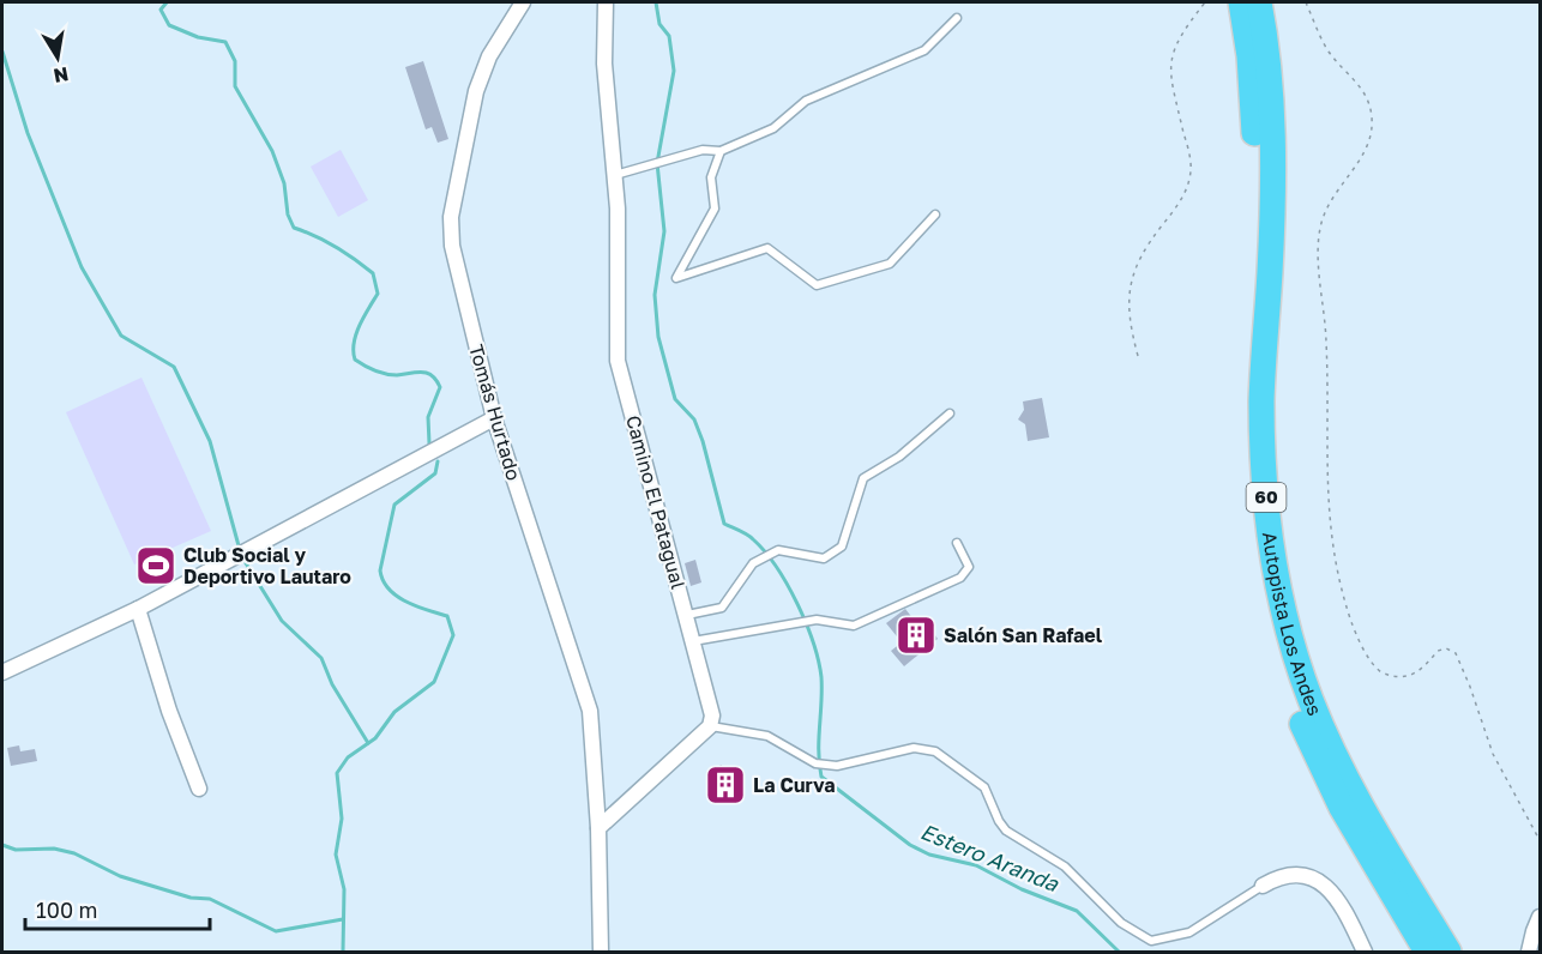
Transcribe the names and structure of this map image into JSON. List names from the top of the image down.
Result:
{
  "streets": {
    "highway": ["60", "Autopista Los Andes"],
    "street": ["Tomás Hurtado", "Camino El Patagual"]
  },
  "water": ["Estero Aranda"],
  "places": {
    "sports": ["Club Social y Deportivo Lautaro"],
    "building": ["Salón San Rafael", "La Curva"]
  },
  "scale_bar": "100 m",
  "north": "bottom"
}
